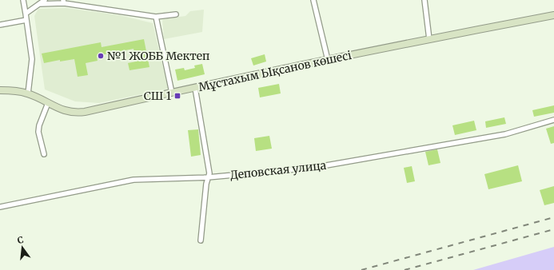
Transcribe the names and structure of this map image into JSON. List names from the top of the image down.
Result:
{
  "streets": {
    "main road": ["Мұстахым Ықсанов көшесі"],
    "street": ["Деповская улица"]
  },
  "places": {
    "other": ["№1 ЖОББ Мектеп"],
    "transit": ["СШ 1"]
  },
  "north": "top"
}
